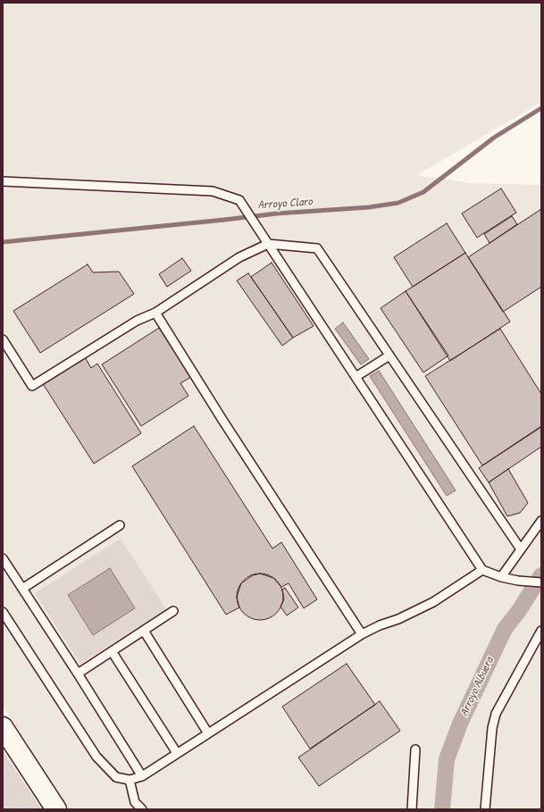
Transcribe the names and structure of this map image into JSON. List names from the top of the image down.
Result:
{
  "water": ["Arroyo Claro", "Arroyo Albuera"]
}
